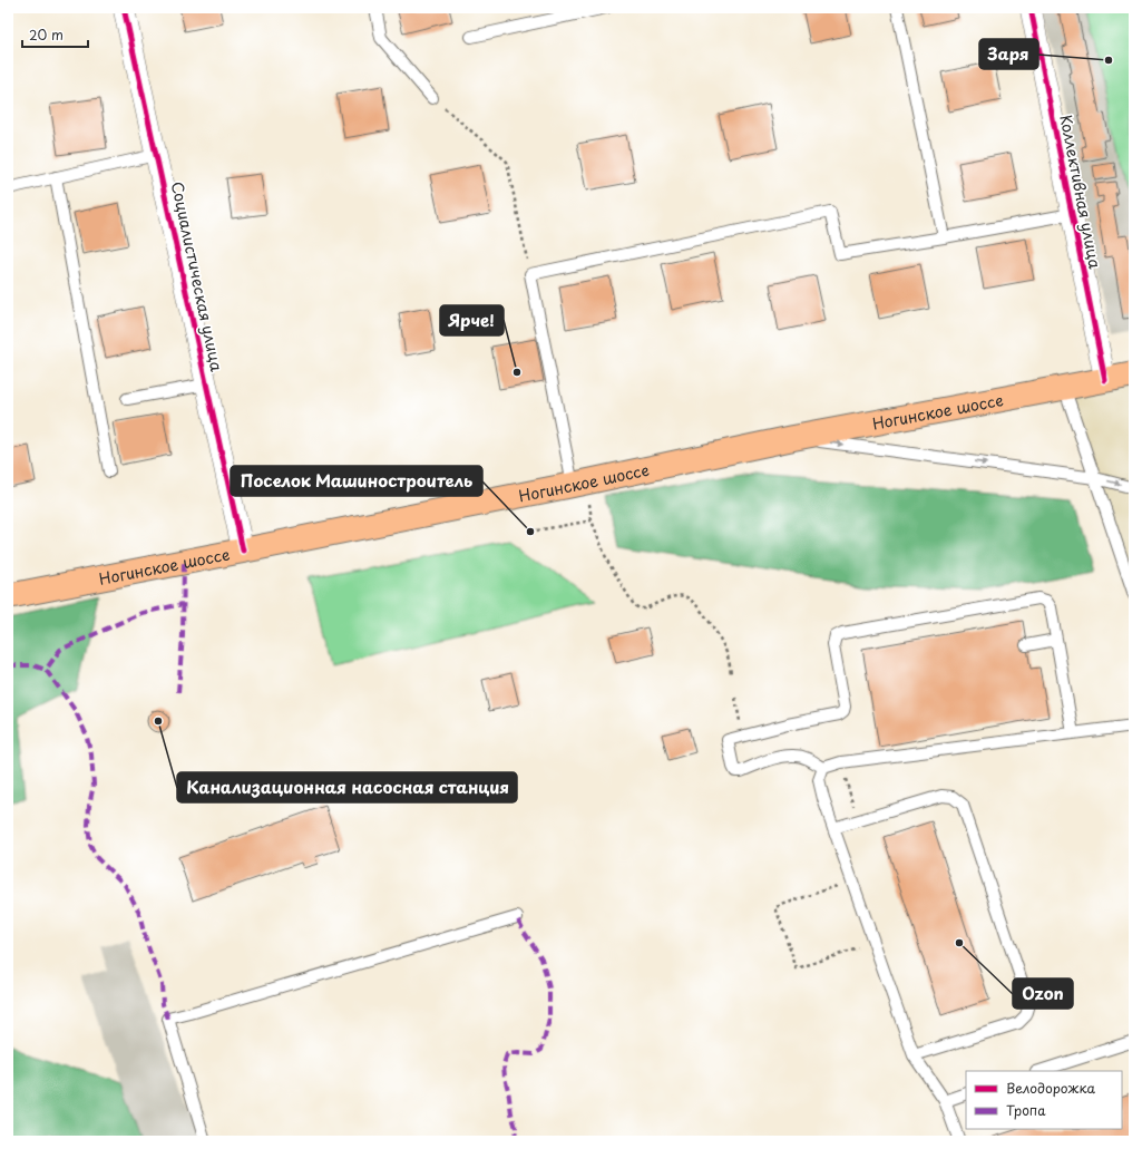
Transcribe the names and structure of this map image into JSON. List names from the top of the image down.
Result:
{
  "streets": {
    "highway": ["Ногинское шоссе"],
    "street": ["Коллективная улица", "Социалистическая улица"]
  },
  "crossings": [
    ["Коллективная улица", "Ногинское шоссе"],
    ["Социалистическая улица", "Ногинское шоссе"]
  ],
  "places": [
    "Заря",
    "Ярче!",
    "Поселок Машиностроитель",
    "Канализационная насосная станция",
    "Ozon"
  ],
  "legend": ["Велодорожка", "Тропа"],
  "scale_bar": "20 m"
}
